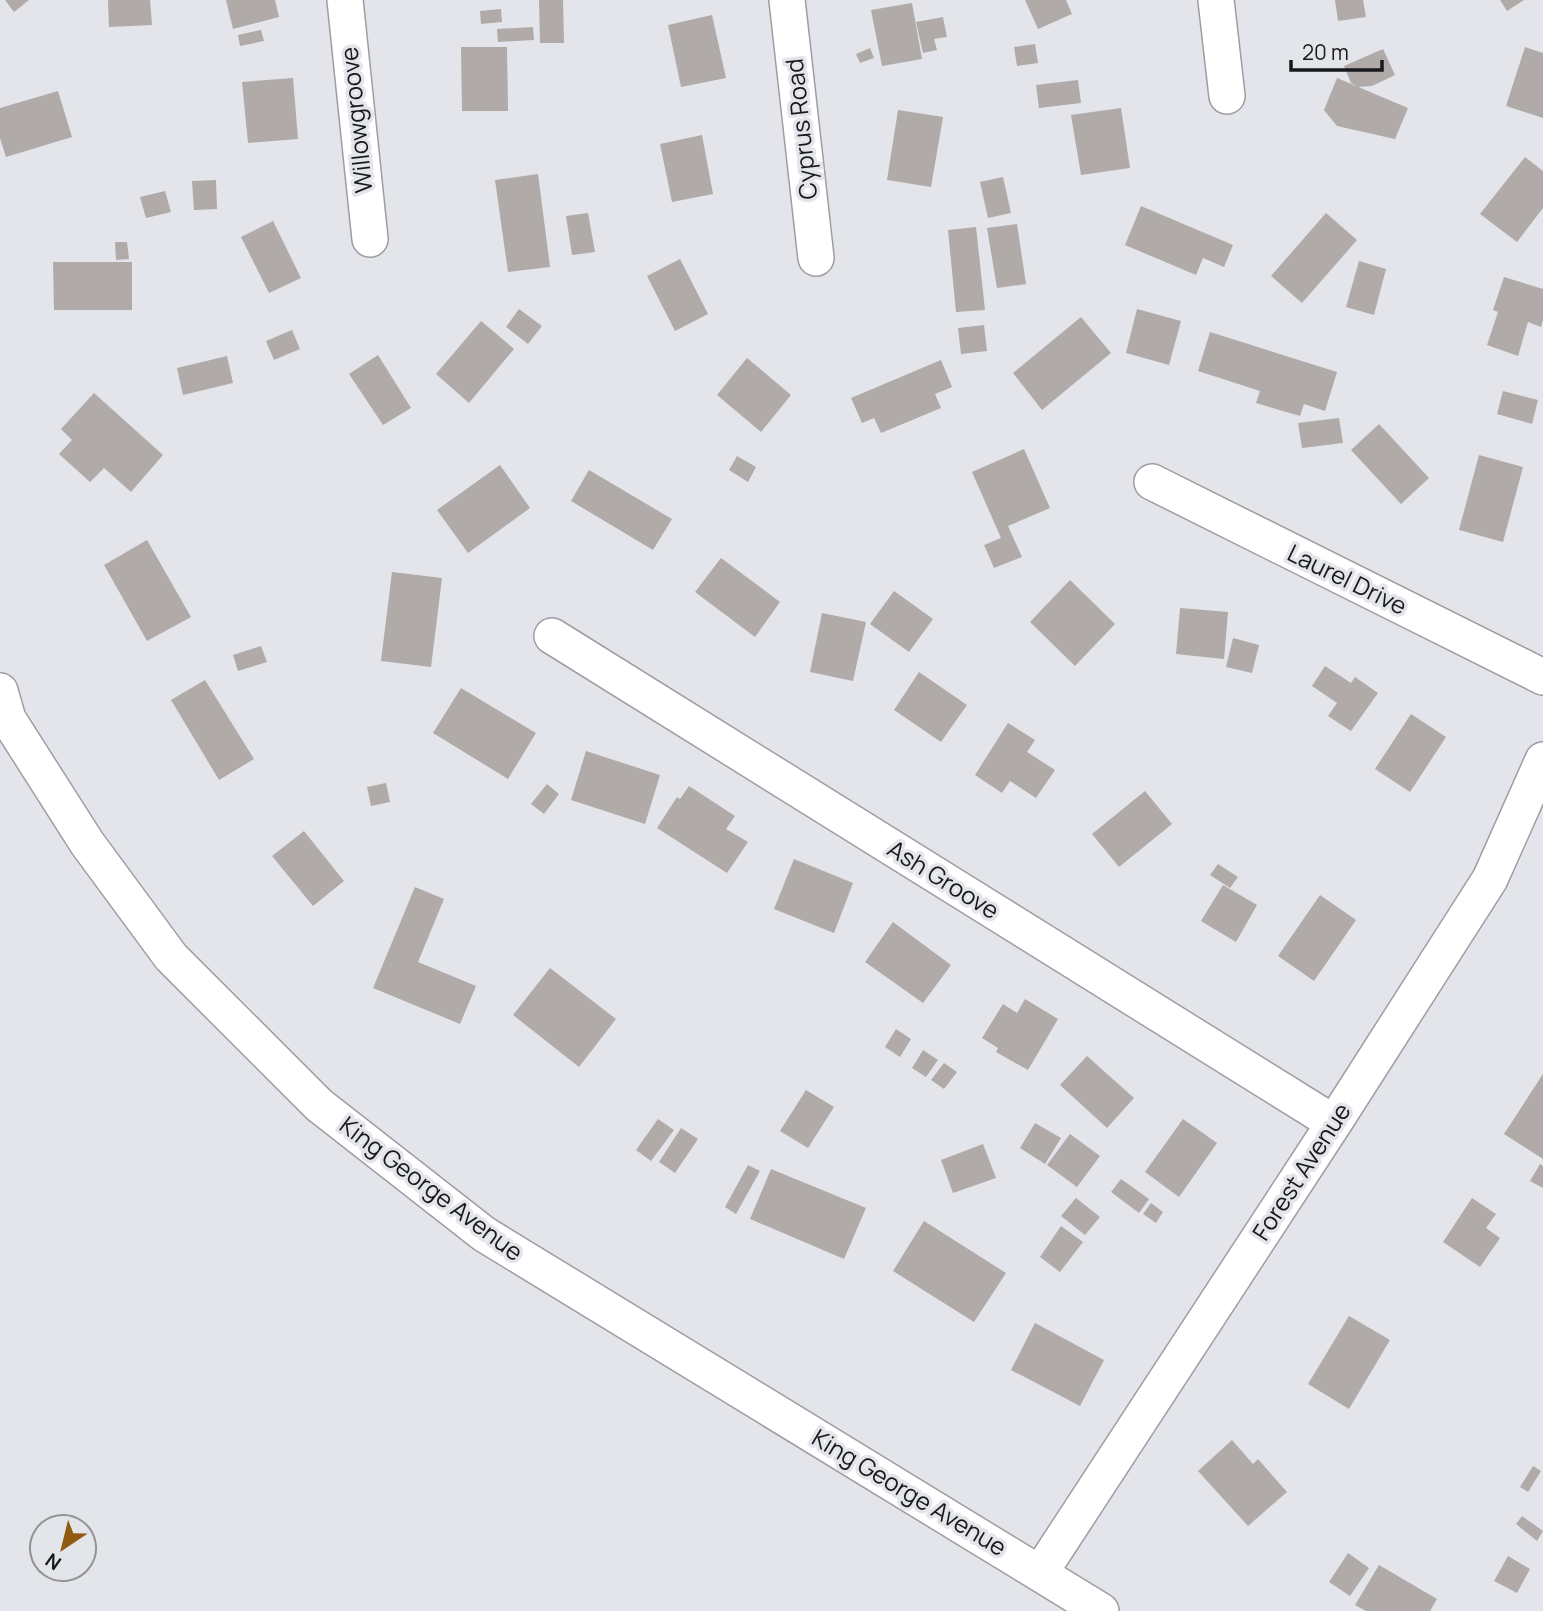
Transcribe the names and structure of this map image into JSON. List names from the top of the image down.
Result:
{
  "streets": {
    "street": [
      "Willowgroove",
      "Cyprus Road",
      "Laurel Drive",
      "Ash Groove",
      "Forest Avenue",
      "King George Avenue"
    ]
  },
  "crossings": [
    ["Ash Groove", "Forest Avenue"],
    ["Forest Avenue", "King George Avenue"]
  ],
  "scale_bar": "20 m",
  "north": "bottom left"
}
